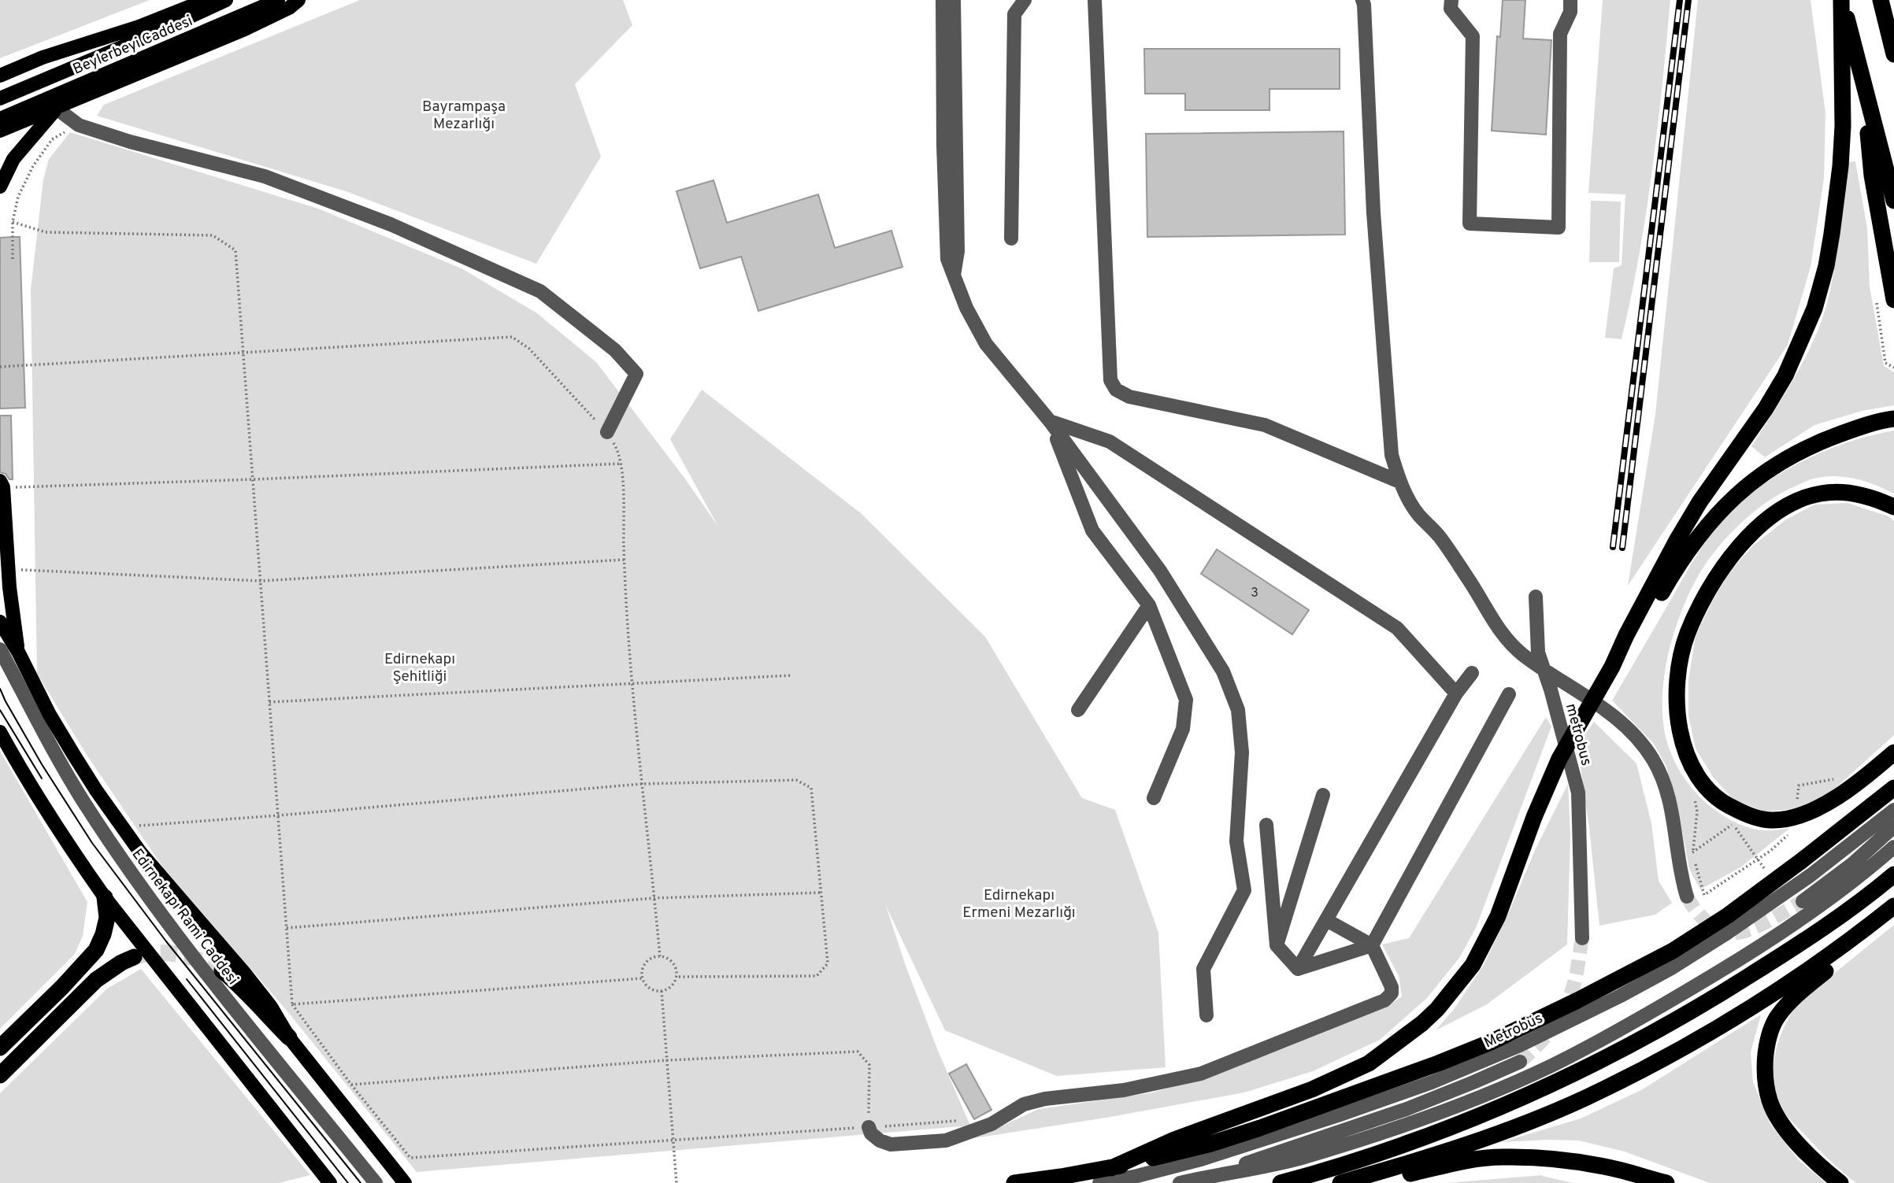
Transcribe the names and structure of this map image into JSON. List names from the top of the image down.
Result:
{
  "streets": {
    "main road": ["Beylerbeyi Caddesi"],
    "lane": ["metrobus", "Edirnekapı Rami Caddesi", "Metrobüs"]
  },
  "parks": ["Bayrampaşa Mezarlığı", "Edirnekapı Şehitliği", "Edirnekapı Ermeni Mezarlığı"],
  "house_numbers": ["3"]
}
